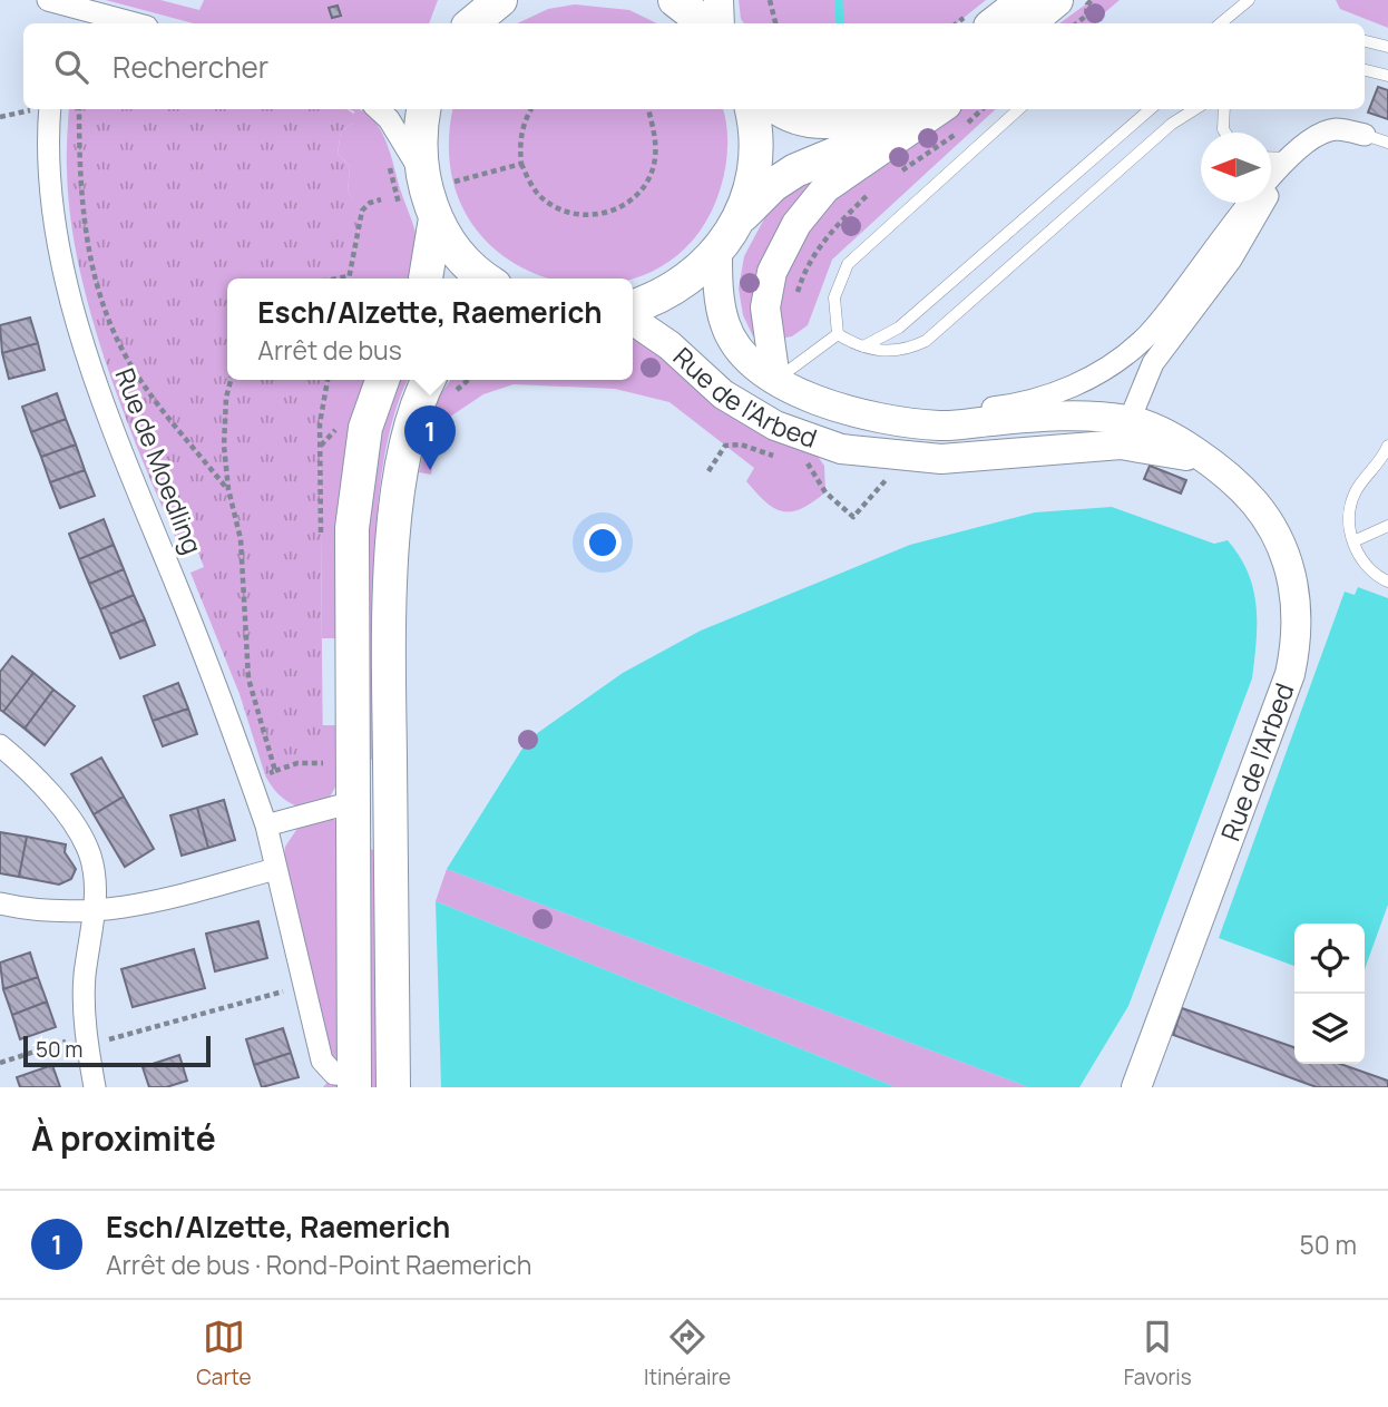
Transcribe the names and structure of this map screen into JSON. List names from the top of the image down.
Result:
{
  "streets": {
    "main road": ["Rue de l'Arbed"],
    "street": ["Rue de Moedling"]
  },
  "scale_bar": "50 m",
  "north": "left",
  "page": {
    "search": "Rechercher",
    "popup": ["Esch/Alzette, Raemerich", "Arrêt de bus"],
    "pins": "1",
    "scale": "50 m",
    "heading": "À proximité",
    "list": [
      {
        "mark": "1",
        "name": "Esch/Alzette, Raemerich",
        "note": "Arrêt de bus · Rond-Point Raemerich",
        "value": "50 m"
      }
    ],
    "nav": ["Carte", "Itinéraire", "Favoris"]
  }
}
